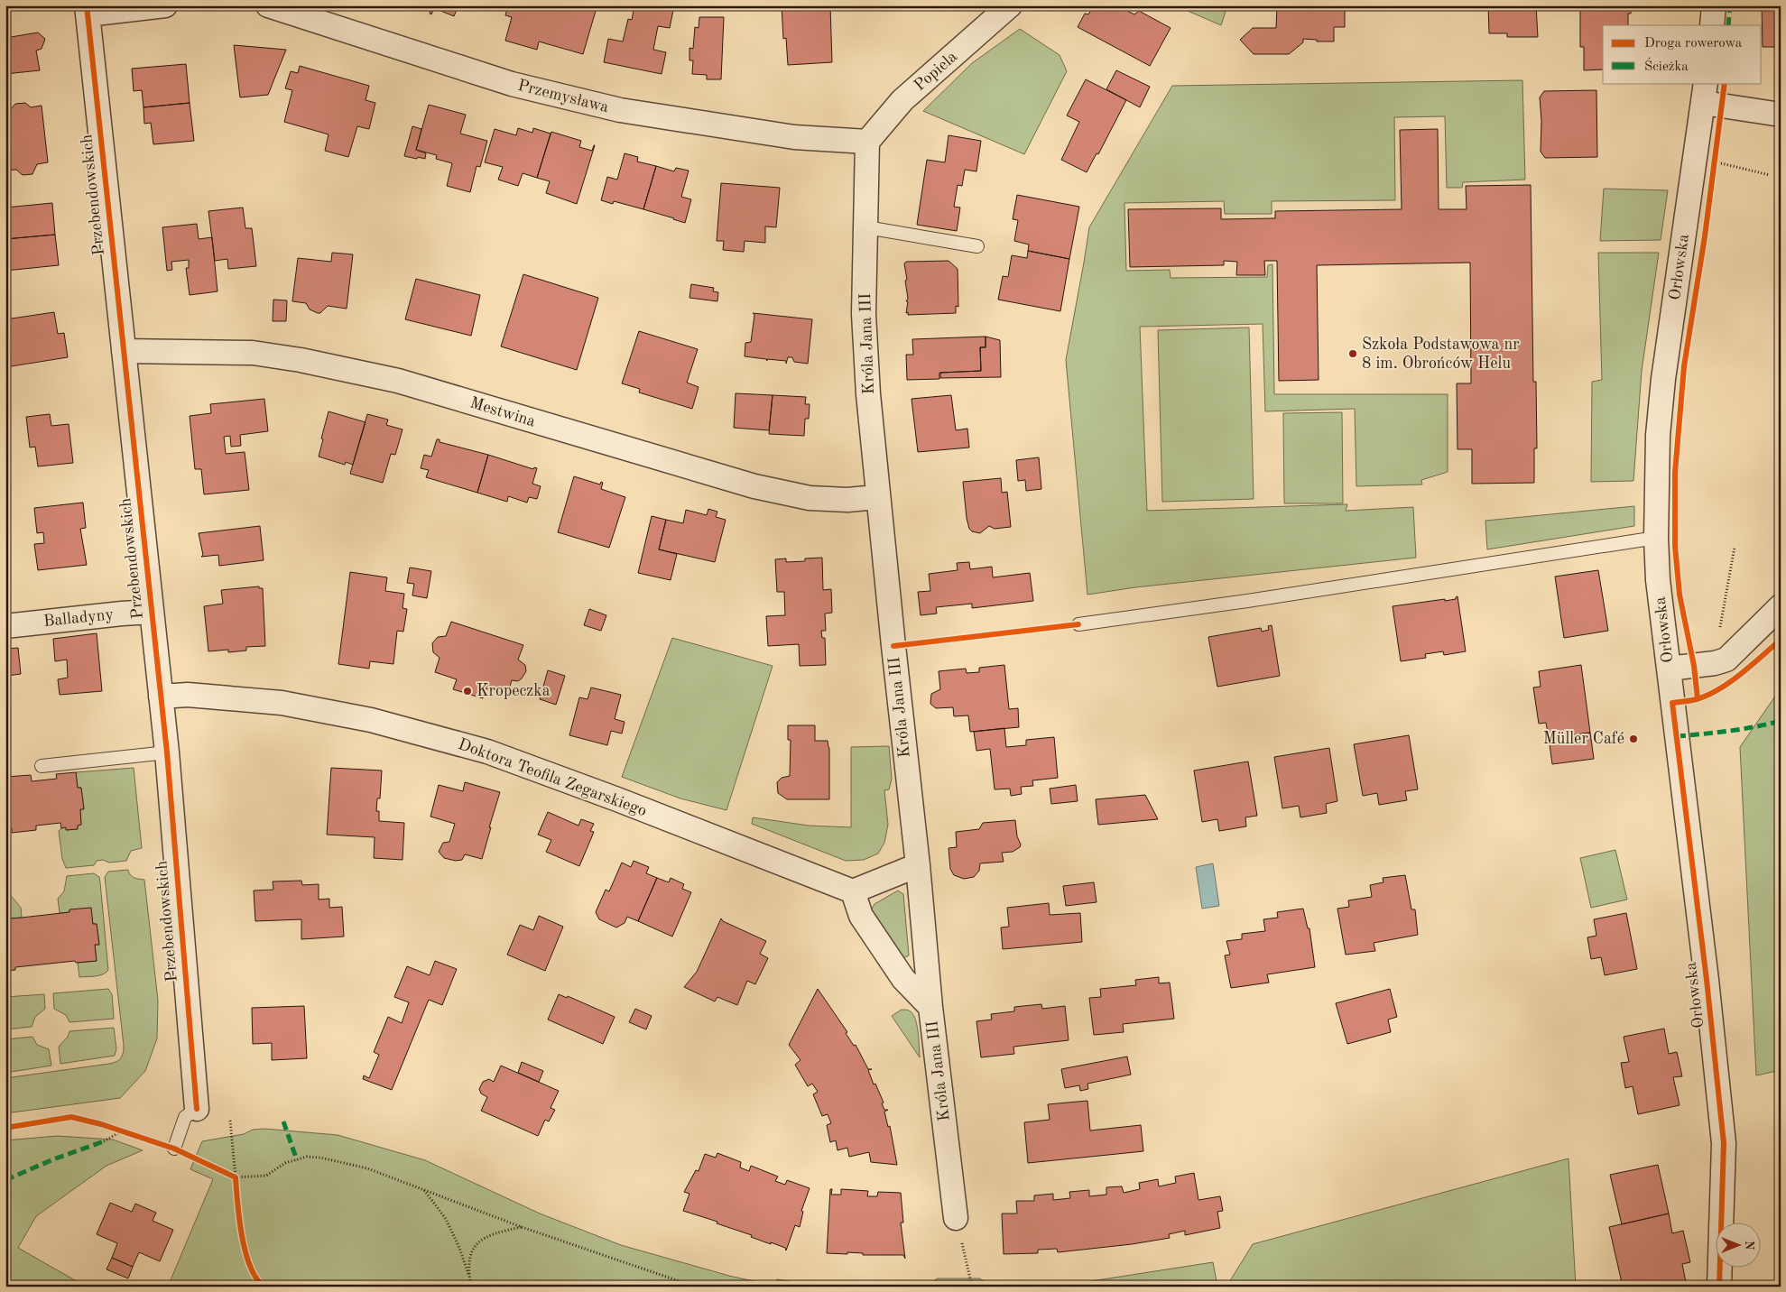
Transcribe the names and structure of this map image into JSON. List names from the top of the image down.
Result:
{
  "streets": {
    "street": [
      "Popiela",
      "Przemysława",
      "Przebendowskich",
      "Orłowska",
      "Króla Jana III",
      "Mestwina",
      "Balladyny",
      "Doktora Teofila Zegarskiego"
    ]
  },
  "crossings": [
    ["Popiela", "Przemysława"],
    ["Popiela", "Króla Jana III"],
    ["Przemysława", "Króla Jana III"],
    ["Przebendowskich", "Mestwina"],
    ["Przebendowskich", "Balladyny"],
    ["Przebendowskich", "Doktora Teofila Zegarskiego"],
    ["Króla Jana III", "Mestwina"]
  ],
  "places": ["Szkoła Podstawowa nr 8 im. Obrońców Helu", "Kropeczka", "Müller Café"],
  "legend": ["Droga rowerowa", "Ścieżka"],
  "north": "right"
}
